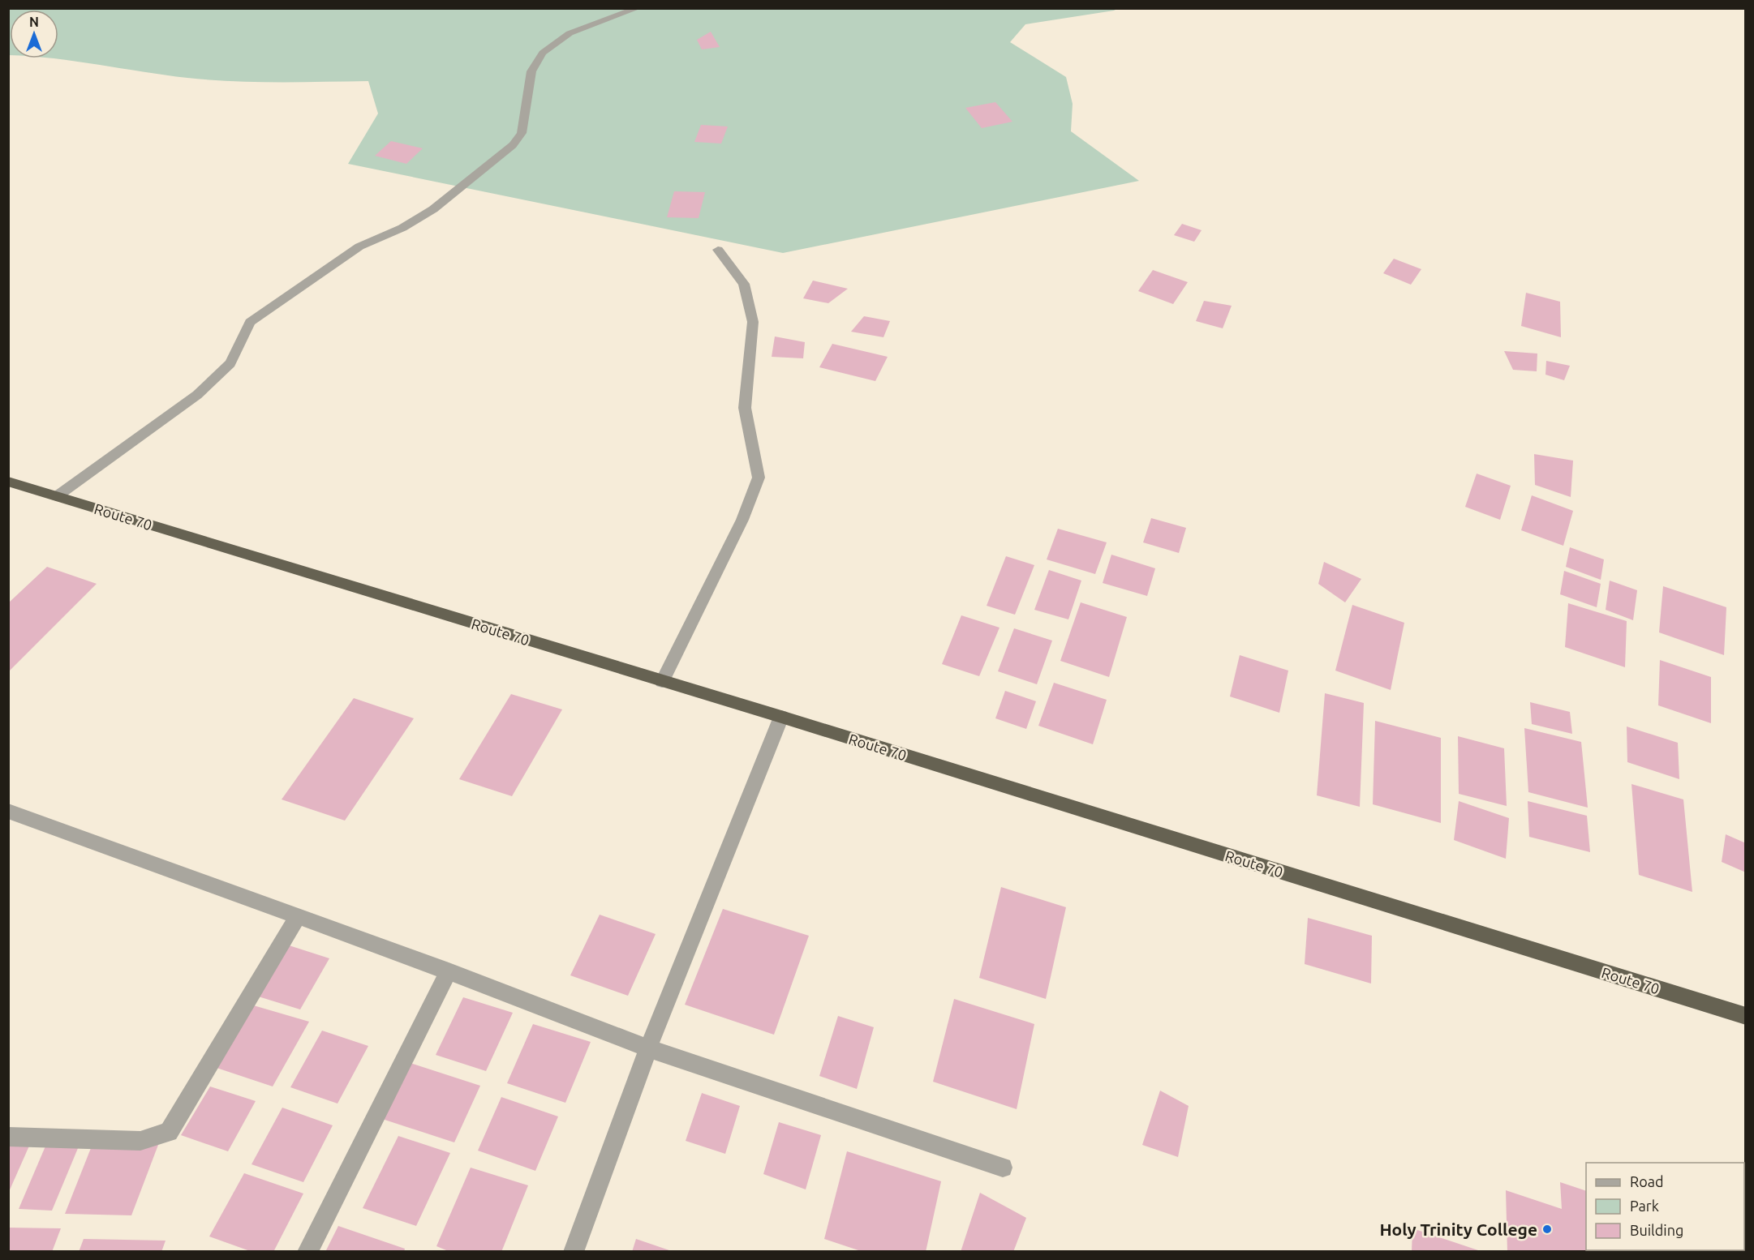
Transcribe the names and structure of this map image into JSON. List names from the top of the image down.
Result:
{
  "streets": {
    "highway": ["Route 70"]
  },
  "places": ["Holy Trinity College"],
  "legend": ["Road", "Park", "Building"],
  "north": "top"
}
